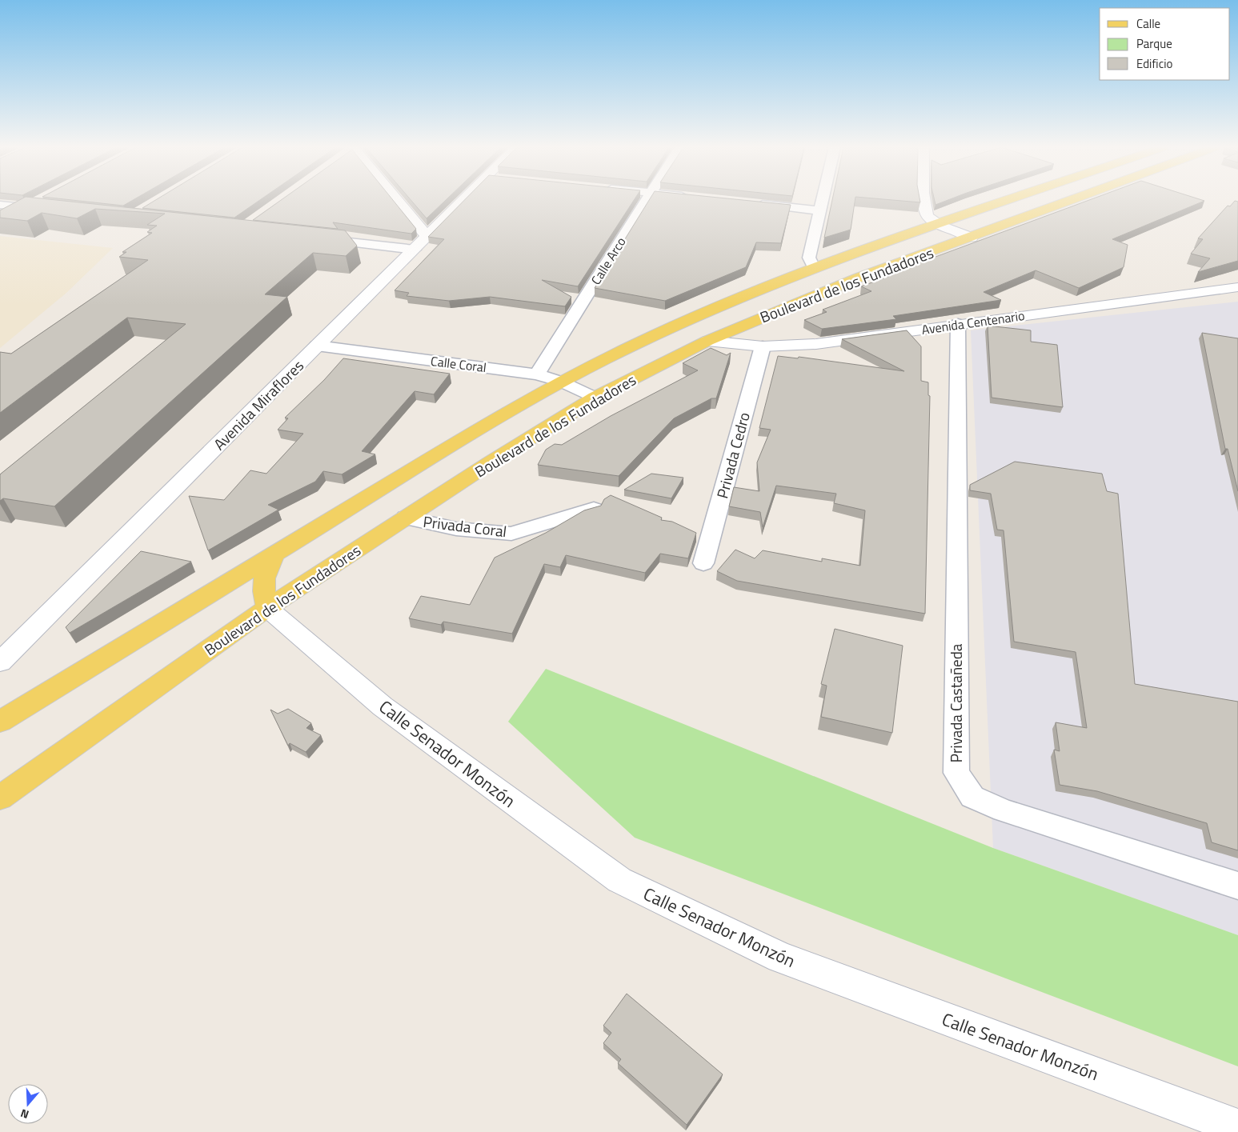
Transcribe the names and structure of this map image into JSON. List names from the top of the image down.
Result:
{
  "streets": {
    "main road": ["Boulevard de los Fundadores"],
    "street": [
      "Calle Arco",
      "Avenida Centenario",
      "Calle Coral",
      "Avenida Miraflores",
      "Privada Cedro",
      "Privada Coral",
      "Privada Castañeda",
      "Calle Senador Monzón"
    ]
  },
  "crossings": [
    ["Calle Arco", "Calle Coral"],
    ["Boulevard de los Fundadores", "Avenida Centenario"],
    ["Boulevard de los Fundadores", "Calle Coral"],
    ["Boulevard de los Fundadores", "Privada Coral"],
    ["Boulevard de los Fundadores", "Calle Senador Monzón"],
    ["Avenida Centenario", "Privada Cedro"],
    ["Avenida Centenario", "Privada Castañeda"],
    ["Calle Coral", "Avenida Miraflores"]
  ],
  "legend": ["Calle", "Parque", "Edificio"],
  "north": "bottom"
}
